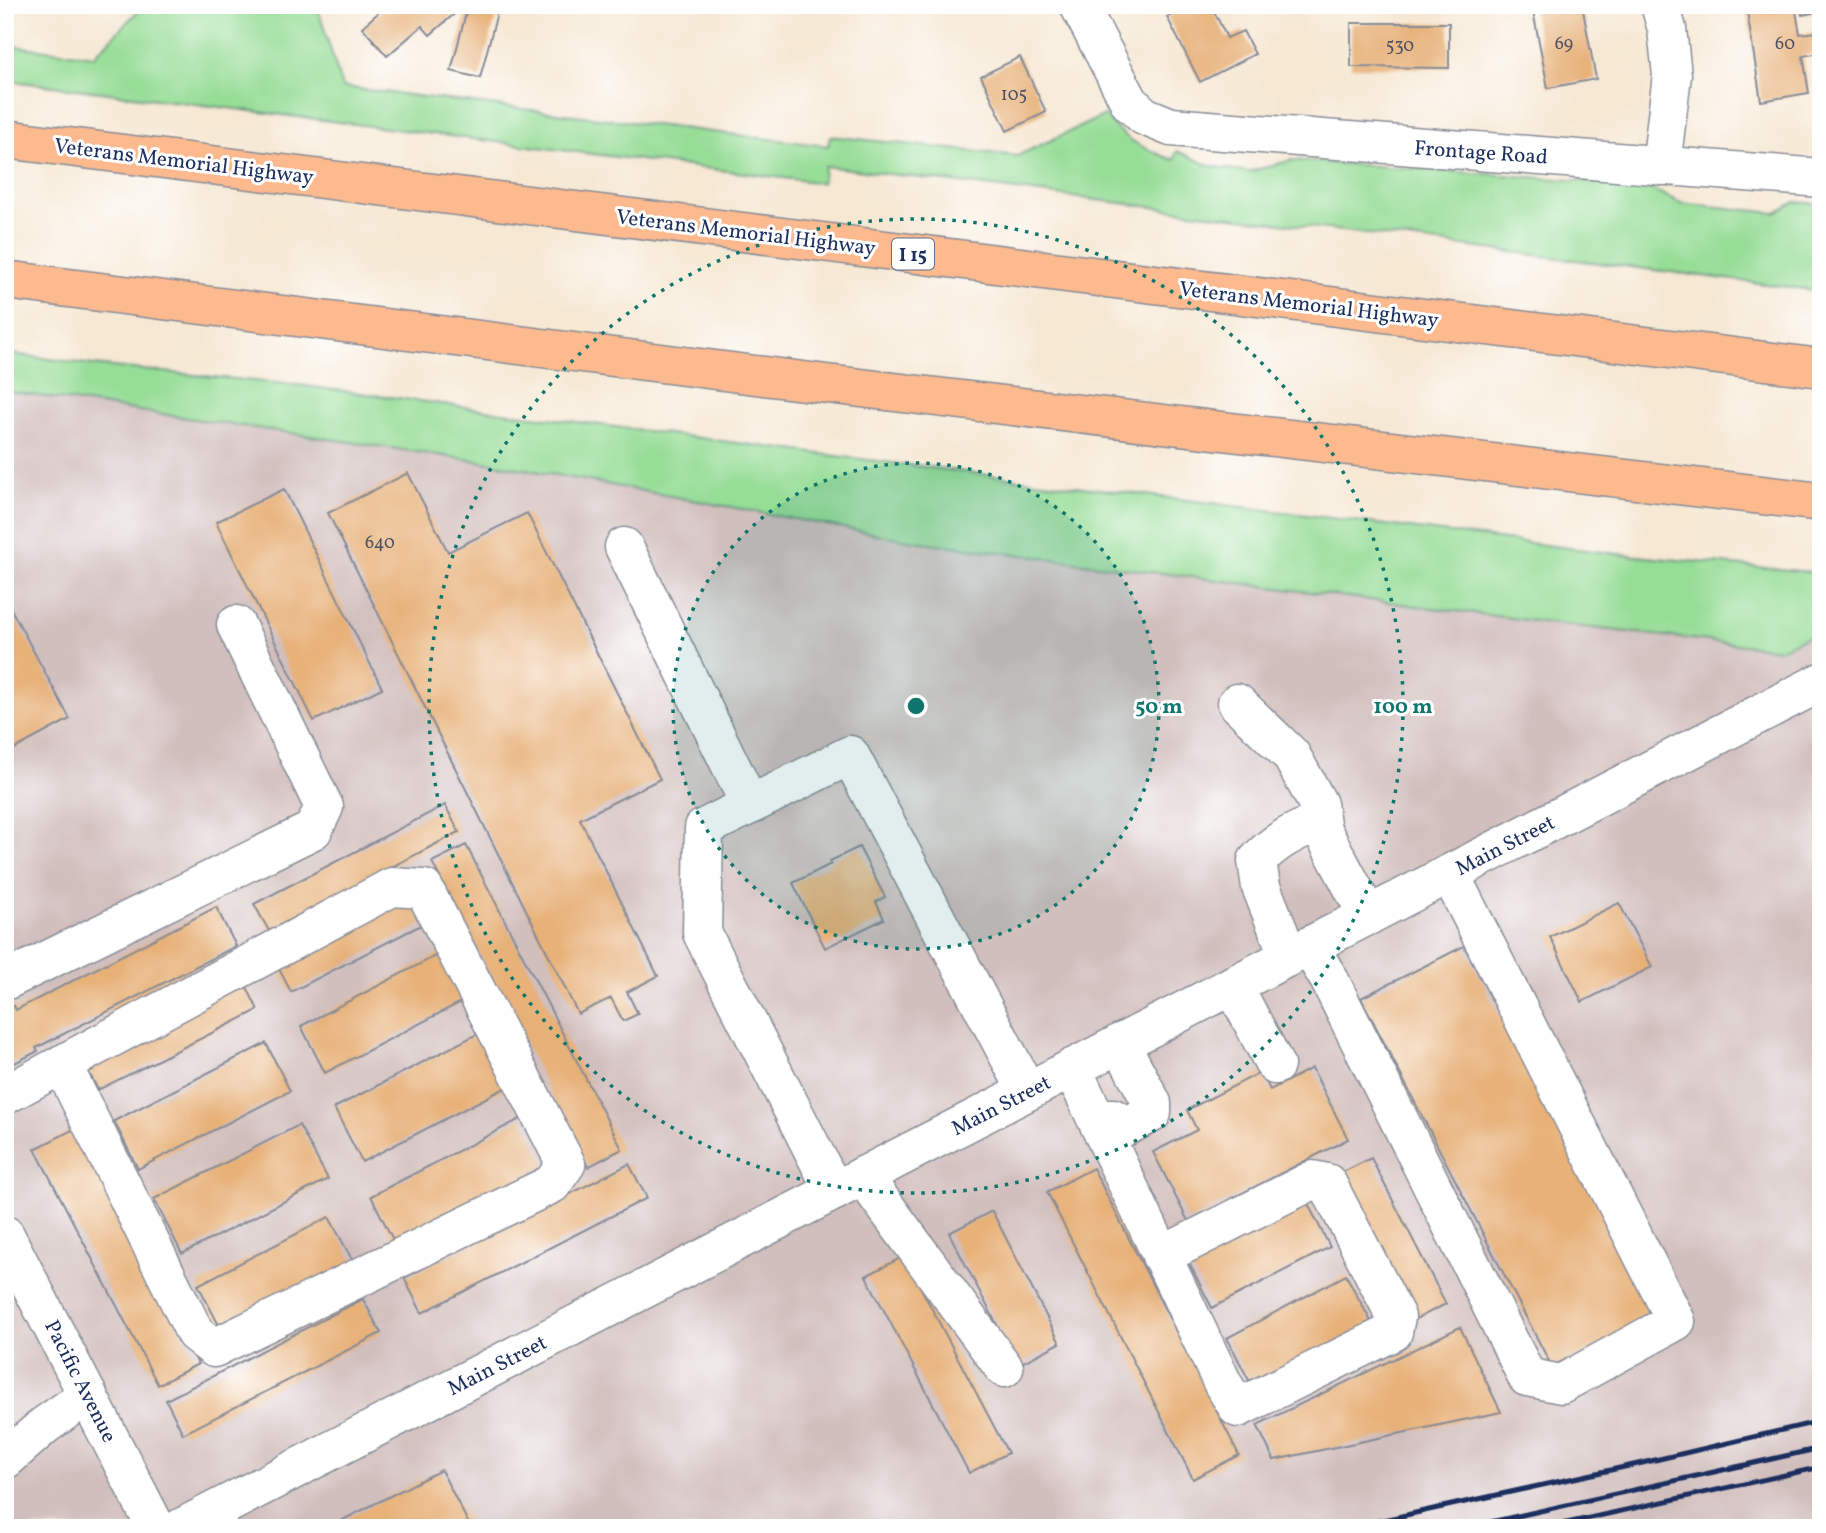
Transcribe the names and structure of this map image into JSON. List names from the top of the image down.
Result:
{
  "streets": {
    "highway": ["Veterans Memorial Highway", "I 15"],
    "street": ["Frontage Road", "Main Street", "Pacific Avenue"]
  },
  "house_numbers": [
    "69",
    "60",
    "530",
    "105",
    "640"
  ],
  "rings": ["50 m", "100 m"]
}
